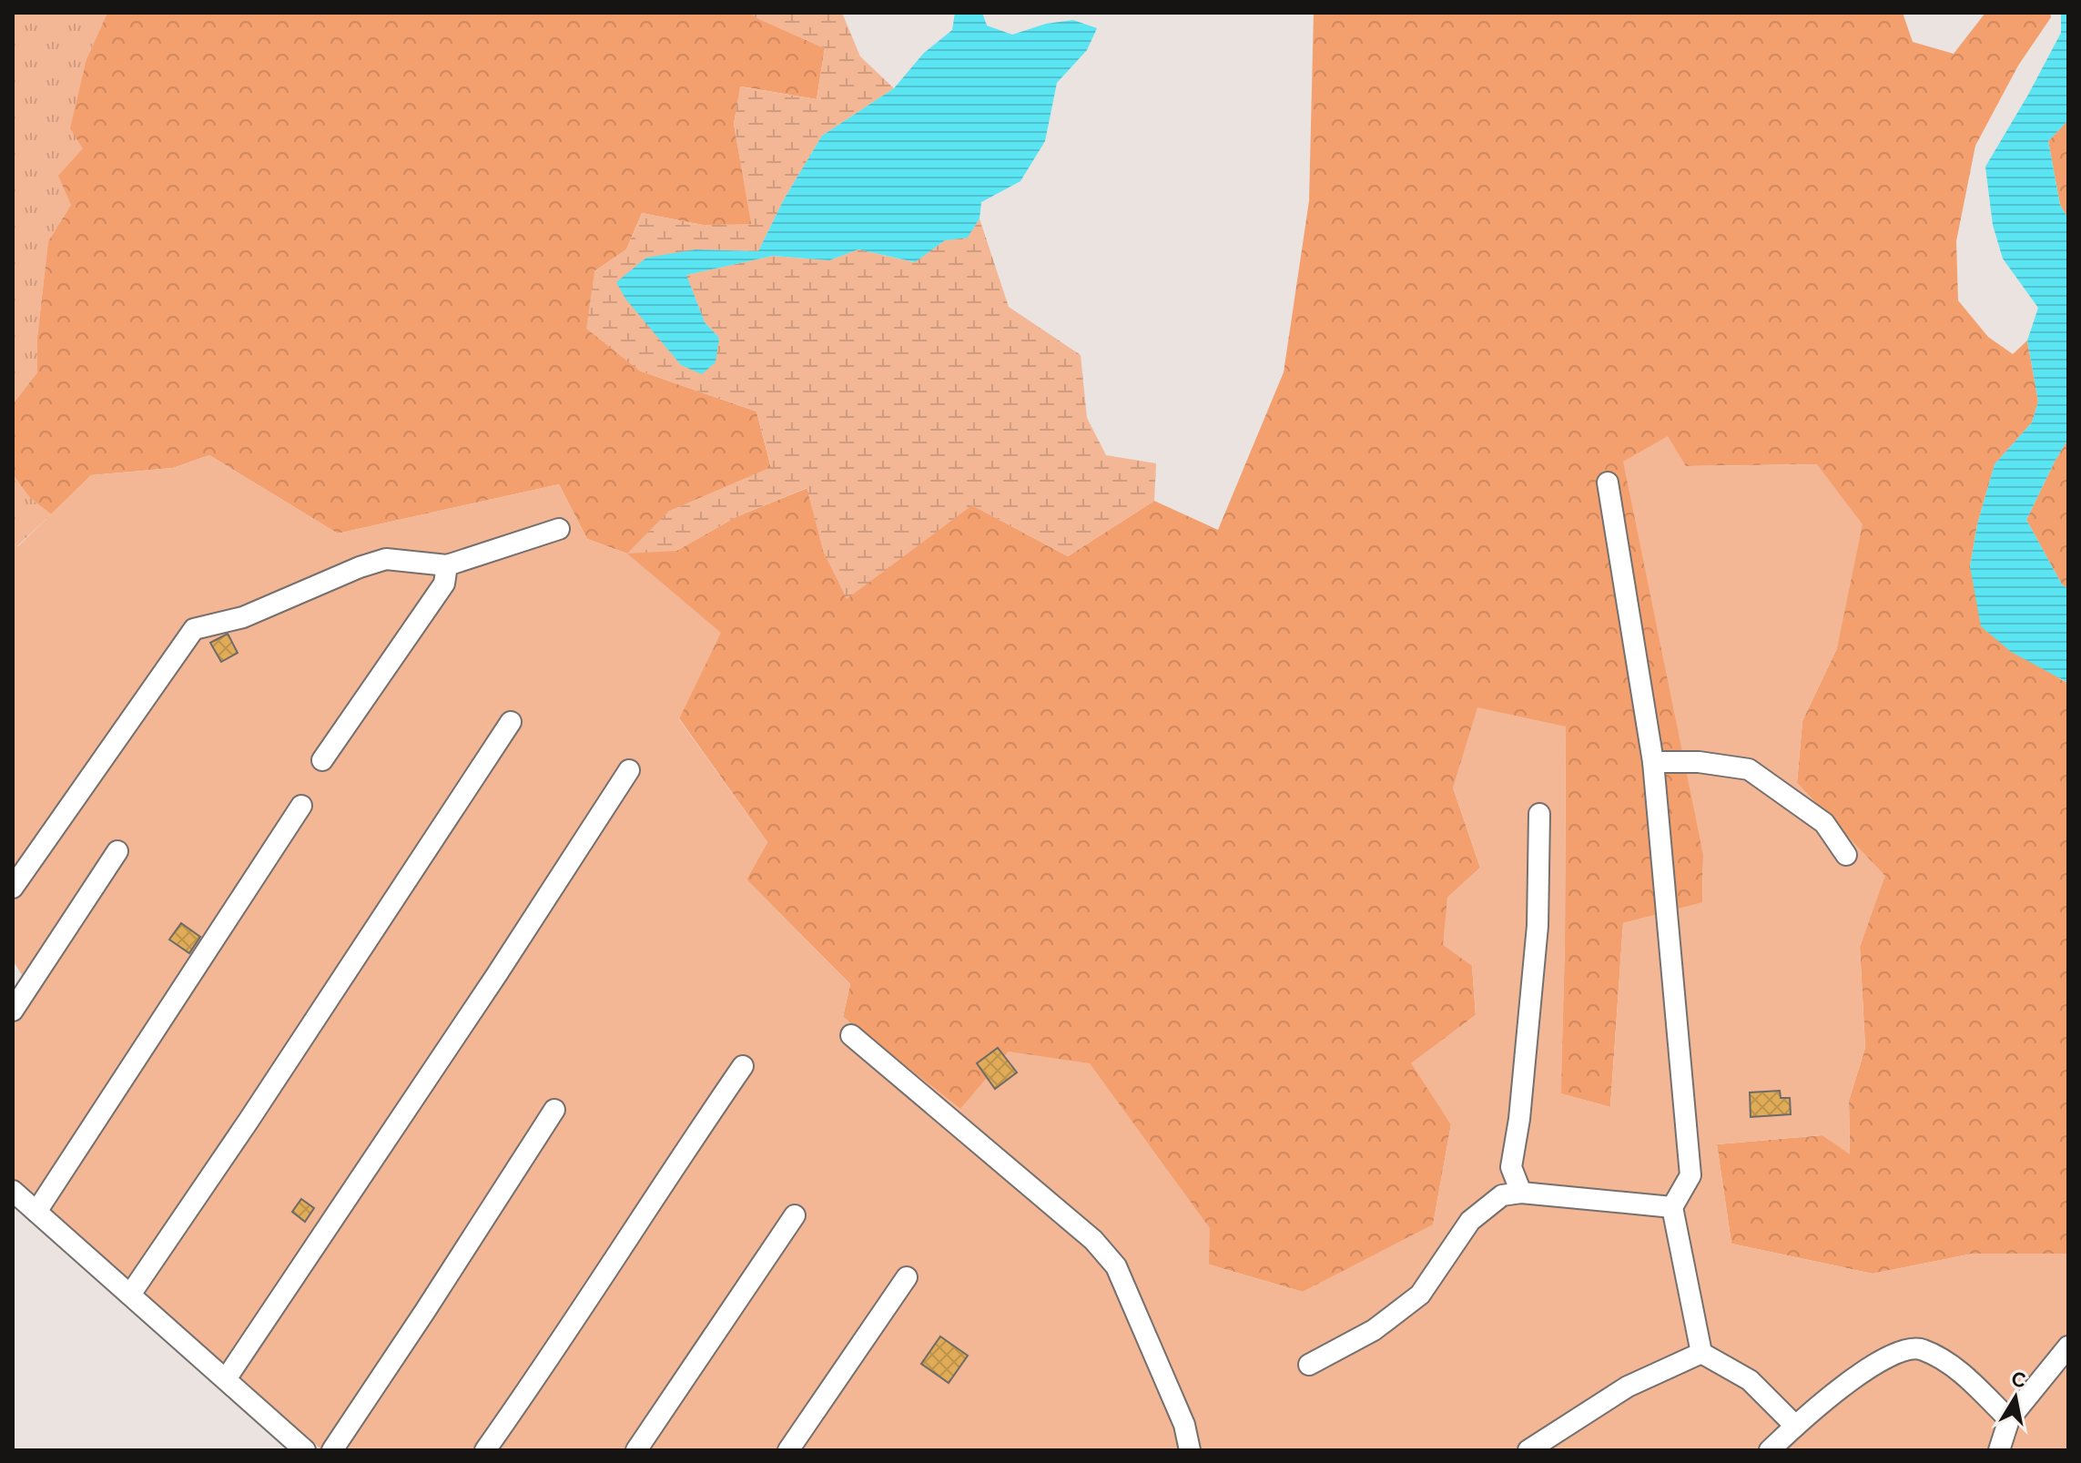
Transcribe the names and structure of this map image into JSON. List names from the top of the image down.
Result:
{
  "north": "top"
}
